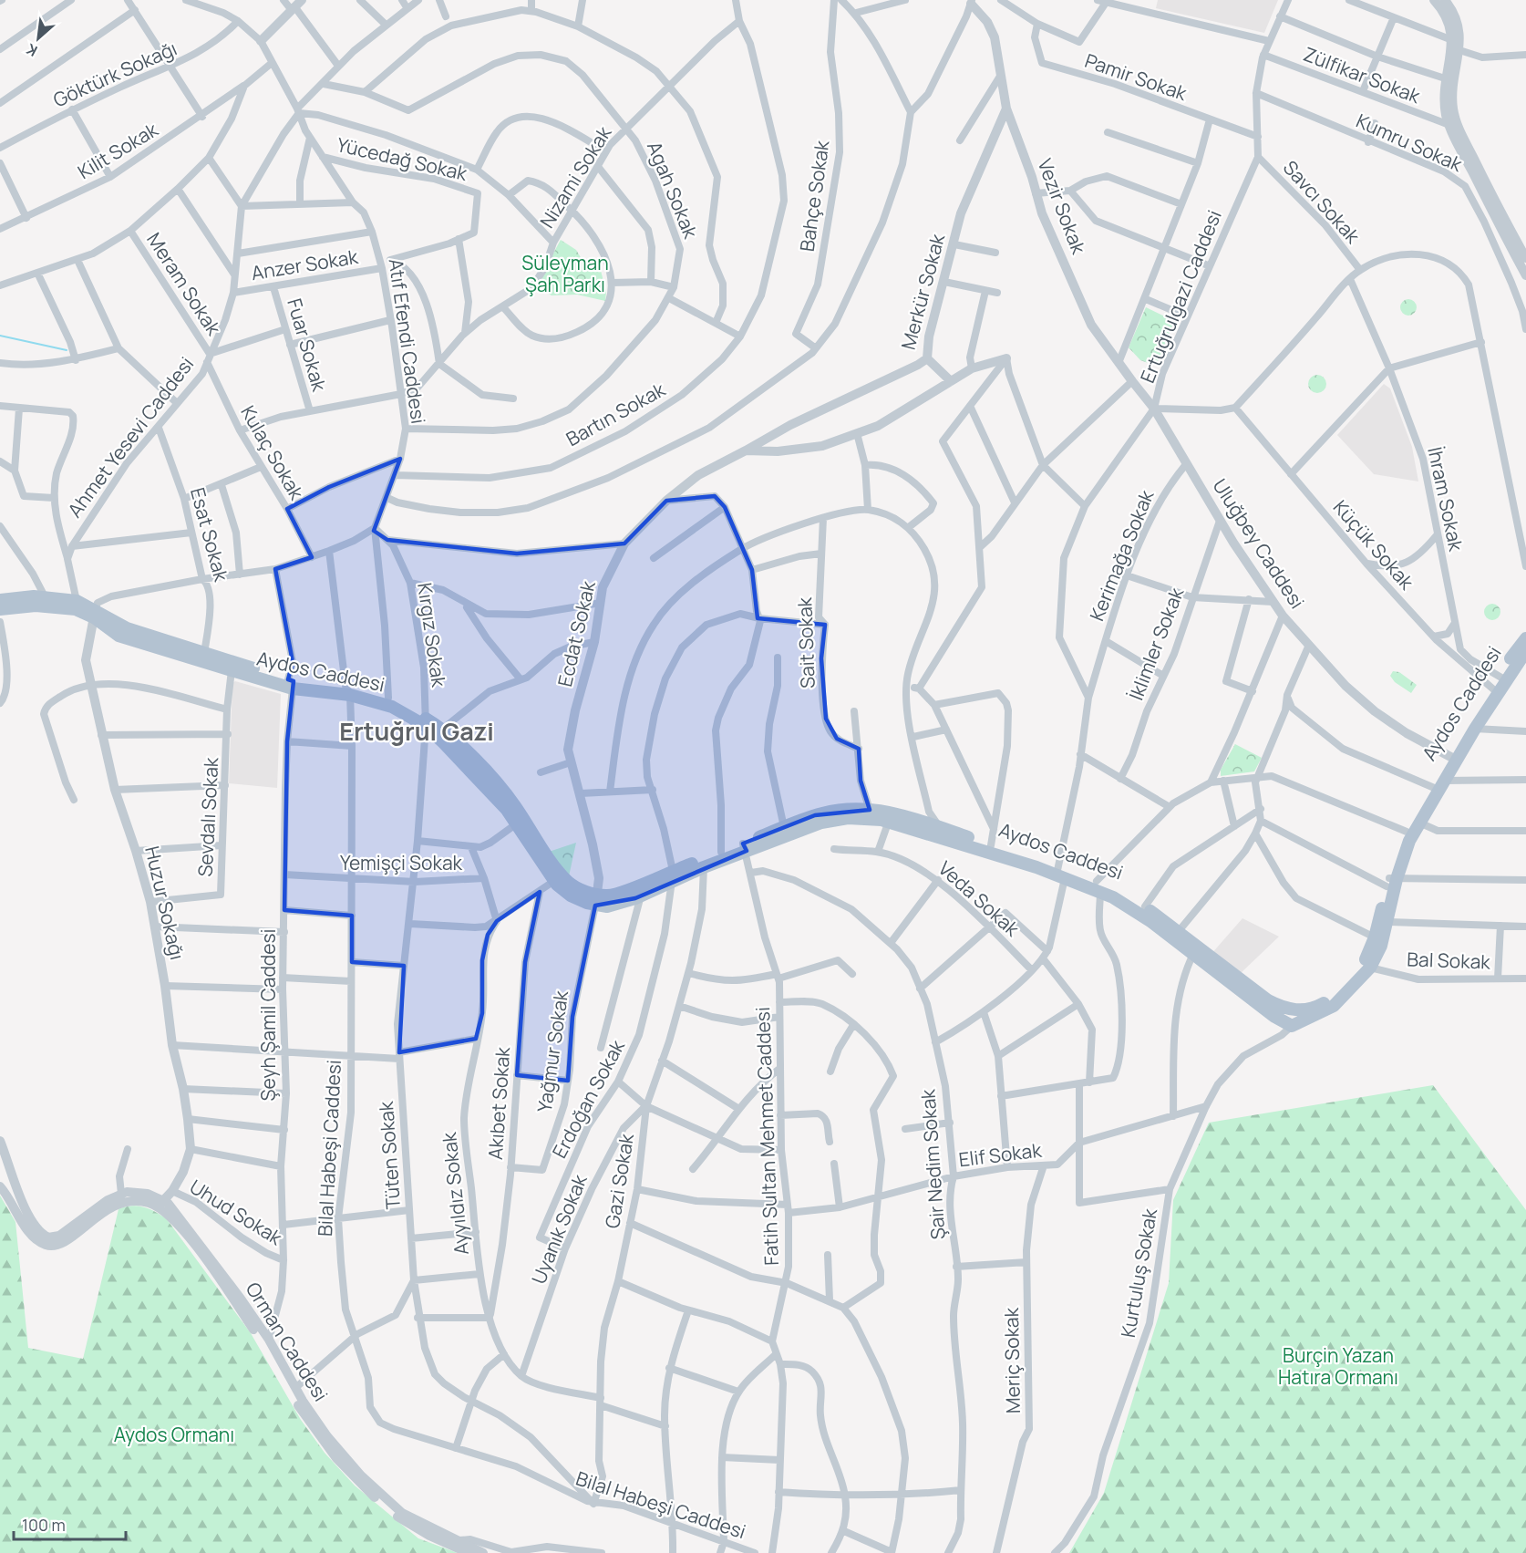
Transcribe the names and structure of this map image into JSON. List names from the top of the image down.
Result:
{
  "streets": {
    "main road": ["Aydos Caddesi"],
    "street": [
      "Göktürk Sokağı",
      "Zülfikar Sokak",
      "Pamir Sokak",
      "Kumru Sokak",
      "Kilit Sokak",
      "Yücedağ Sokak",
      "Nizami Sokak",
      "Agah Sokak",
      "Bahçe Sokak",
      "Savcı Sokak",
      "Vezir Sokak",
      "Anzer Sokak",
      "Meram Sokak",
      "Merkür Sokak",
      "Ertuğrulgazi Caddesi",
      "Atıf Efendi Caddesi",
      "Fuar Sokak",
      "Bartın Sokak",
      "Ahmet Yesevi Caddesi",
      "Kulaç Sokak",
      "İhram Sokak",
      "Esat Sokak",
      "Uluğbey Caddesi",
      "Küçük Sokak",
      "Kerimağa Sokak",
      "Ecdat Sokak",
      "Kırgız Sokak",
      "Sait Sokak",
      "İklimler Sokak",
      "Sevdalı Sokak",
      "Yemişçi Sokak",
      "Veda Sokak",
      "Huzur Sokağı",
      "Bal Sokak",
      "Şeyh Şamil Caddesi",
      "Yağmur Sokak",
      "Erdoğan Sokak",
      "Akıbet Sokak",
      "Fatih Sultan Mehmet Caddesi",
      "Bilal Habeşi Caddesi",
      "Elif Sokak",
      "Tüten Sokak",
      "Şair Nedim Sokak",
      "Gazi Sokak",
      "Ayyıldız Sokak",
      "Uhud Sokak",
      "Uyanık Sokak",
      "Kurtuluş Sokak",
      "Orman Caddesi",
      "Meriç Sokak"
    ]
  },
  "crossings": [
    ["Göktürk Sokağı", "Atıf Efendi Caddesi"],
    ["Zülfikar Sokak", "Ertuğrulgazi Caddesi"],
    ["Pamir Sokak", "Ertuğrulgazi Caddesi"],
    ["Kumru Sokak", "Ertuğrulgazi Caddesi"],
    ["Kilit Sokak", "Atıf Efendi Caddesi"],
    ["Yücedağ Sokak", "Atıf Efendi Caddesi"],
    ["Nizami Sokak", "Agah Sokak"],
    ["Nizami Sokak", "Atıf Efendi Caddesi"],
    ["Nizami Sokak", "Fuar Sokak"],
    ["Nizami Sokak", "Bartın Sokak"],
    ["Nizami Sokak", "Kulaç Sokak"],
    ["Agah Sokak", "Atıf Efendi Caddesi"],
    ["Agah Sokak", "Ahmet Yesevi Caddesi"],
    ["Savcı Sokak", "Ertuğrulgazi Caddesi"],
    ["Vezir Sokak", "Merkür Sokak"],
    ["Vezir Sokak", "Ertuğrulgazi Caddesi"],
    ["Vezir Sokak", "Uluğbey Caddesi"],
    ["Anzer Sokak", "Atıf Efendi Caddesi"],
    ["Anzer Sokak", "Fuar Sokak"],
    ["Anzer Sokak", "Ahmet Yesevi Caddesi"],
    ["Meram Sokak", "Ahmet Yesevi Caddesi"],
    ["Merkür Sokak", "Ecdat Sokak"],
    ["Ertuğrulgazi Caddesi", "Uluğbey Caddesi"],
    ["Ertuğrulgazi Caddesi", "Kerimağa Sokak"],
    ["Atıf Efendi Caddesi", "Bartın Sokak"],
    ["Atıf Efendi Caddesi", "Ahmet Yesevi Caddesi"],
    ["Atıf Efendi Caddesi", "Kırgız Sokak"],
    ["Ahmet Yesevi Caddesi", "Kulaç Sokak"],
    ["Ahmet Yesevi Caddesi", "Esat Sokak"],
    ["İhram Sokak", "Aydos Caddesi"],
    ["Esat Sokak", "Aydos Caddesi"],
    ["Uluğbey Caddesi", "Kerimağa Sokak"],
    ["Uluğbey Caddesi", "İklimler Sokak"],
    ["Uluğbey Caddesi", "Aydos Caddesi"],
    ["Küçük Sokak", "Aydos Caddesi"],
    ["Ecdat Sokak", "Aydos Caddesi"],
    ["Ecdat Sokak", "Yağmur Sokak"],
    ["Kırgız Sokak", "Aydos Caddesi"],
    ["Kırgız Sokak", "Tüten Sokak"],
    ["Aydos Caddesi", "Sevdalı Sokak"],
    ["Aydos Caddesi", "Huzur Sokağı"],
    ["Aydos Caddesi", "Bal Sokak"],
    ["Aydos Caddesi", "Şeyh Şamil Caddesi"],
    ["Aydos Caddesi", "Yağmur Sokak"],
    ["Aydos Caddesi", "Erdoğan Sokak"],
    ["Aydos Caddesi", "Fatih Sultan Mehmet Caddesi"],
    ["Aydos Caddesi", "Bilal Habeşi Caddesi"],
    ["Aydos Caddesi", "Tüten Sokak"],
    ["Aydos Caddesi", "Gazi Sokak"],
    ["Aydos Caddesi", "Kurtuluş Sokak"],
    ["Sevdalı Sokak", "Huzur Sokağı"],
    ["Yemişçi Sokak", "Şeyh Şamil Caddesi"],
    ["Yemişçi Sokak", "Bilal Habeşi Caddesi"],
    ["Yemişçi Sokak", "Tüten Sokak"],
    ["Huzur Sokağı", "Uhud Sokak"],
    ["Huzur Sokağı", "Orman Caddesi"],
    ["Şeyh Şamil Caddesi", "Uhud Sokak"],
    ["Şeyh Şamil Caddesi", "Orman Caddesi"],
    ["Yağmur Sokak", "Akıbet Sokak"],
    ["Erdoğan Sokak", "Uyanık Sokak"],
    ["Akıbet Sokak", "Ayyıldız Sokak"],
    ["Fatih Sultan Mehmet Caddesi", "Elif Sokak"],
    ["Fatih Sultan Mehmet Caddesi", "Şair Nedim Sokak"],
    ["Bilal Habeşi Caddesi", "Tüten Sokak"],
    ["Bilal Habeşi Caddesi", "Gazi Sokak"],
    ["Elif Sokak", "Şair Nedim Sokak"],
    ["Elif Sokak", "Gazi Sokak"],
    ["Elif Sokak", "Kurtuluş Sokak"],
    ["Elif Sokak", "Meriç Sokak"],
    ["Tüten Sokak", "Gazi Sokak"],
    ["Gazi Sokak", "Uyanık Sokak"],
    ["Ayyıldız Sokak", "Uyanık Sokak"]
  ],
  "districts": ["Ertuğrul Gazi"],
  "parks": ["Süleyman Şah Parkı", "Burçin Yazan Hatıra Ormanı", "Aydos Ormanı"],
  "scale_bar": "100 m",
  "north": "bottom left"
}
